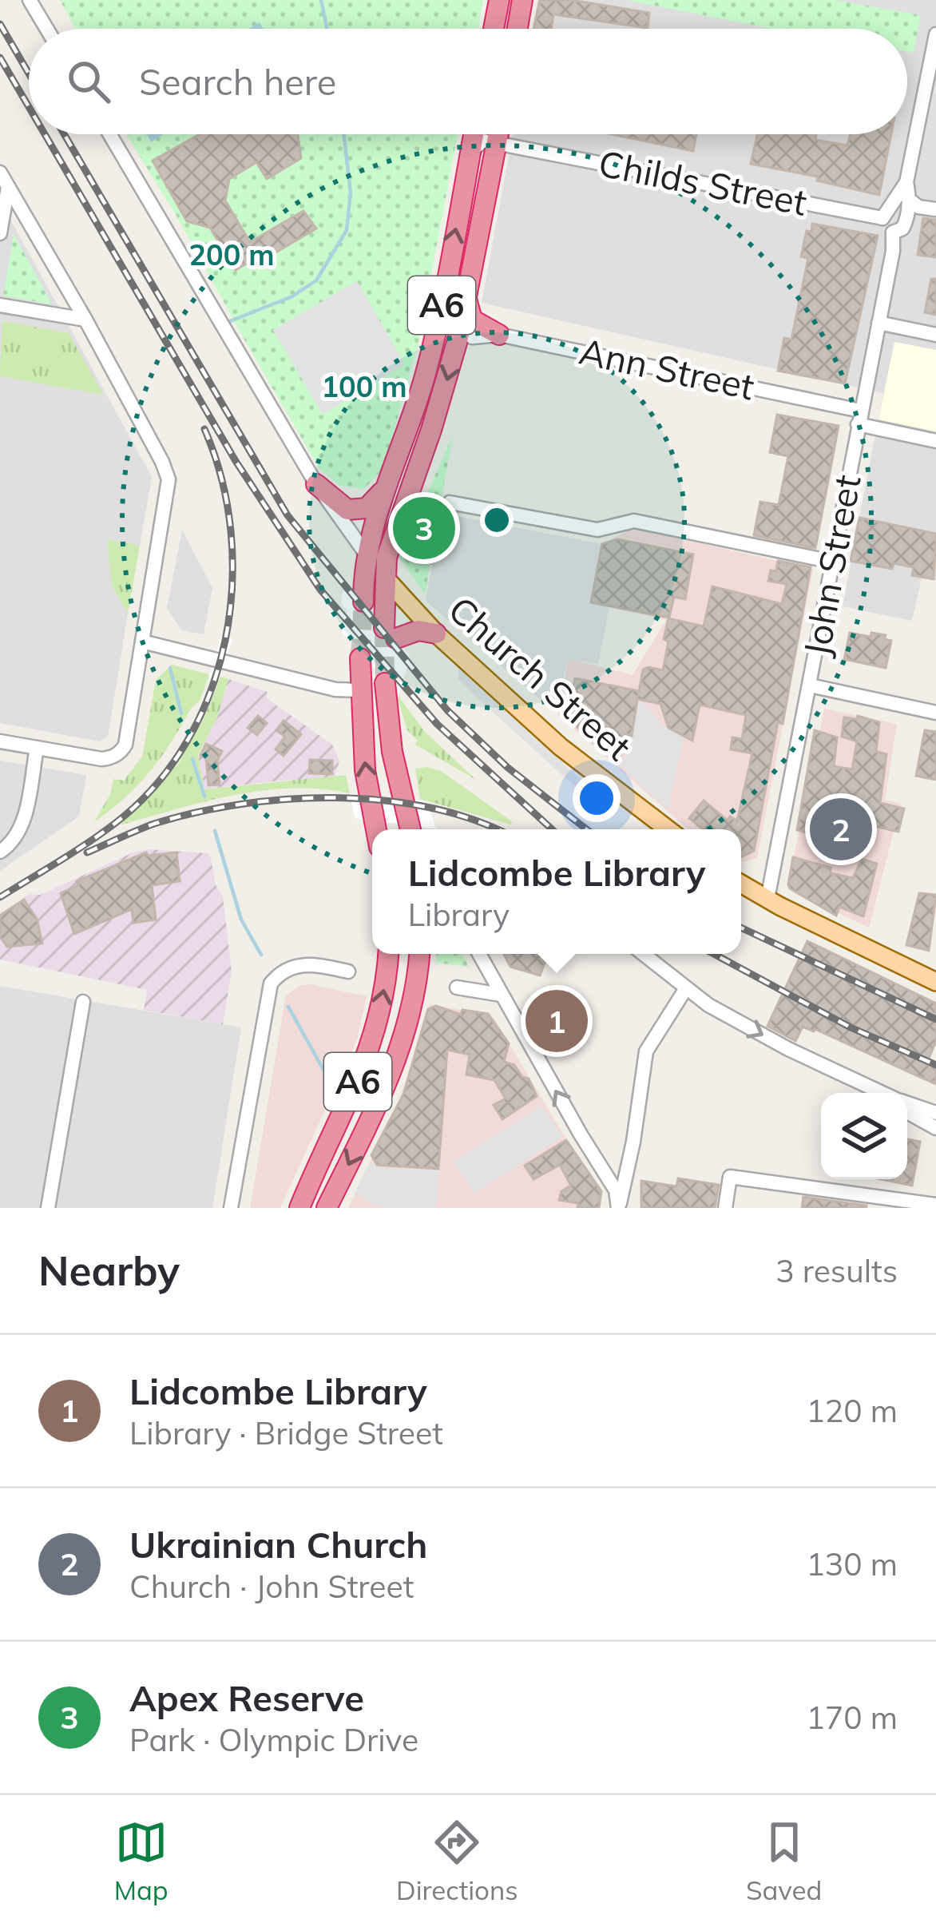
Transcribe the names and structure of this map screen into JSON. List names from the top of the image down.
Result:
{
  "streets": {
    "highway": ["A6", "Church Street"],
    "street": ["Childs Street", "Ann Street", "John Street"]
  },
  "crossings": [
    ["Childs Street", "A6"],
    ["Childs Street", "John Street"],
    ["A6", "Church Street"],
    ["Ann Street", "John Street"]
  ],
  "page": {
    "search": "Search here",
    "pins": ["3", "2", "1"],
    "popup": ["Lidcombe Library", "Library"],
    "heading": ["Nearby", "3 results"],
    "list": [
      {
        "mark": "1",
        "name": "Lidcombe Library",
        "note": "Library · Bridge Street",
        "value": "120 m"
      },
      {
        "mark": "2",
        "name": "Ukrainian Church",
        "note": "Church · John Street",
        "value": "130 m"
      },
      {
        "mark": "3",
        "name": "Apex Reserve",
        "note": "Park · Olympic Drive",
        "value": "170 m"
      }
    ],
    "nav": ["Map", "Directions", "Saved"]
  },
  "rings": ["200 m", "100 m"]
}
